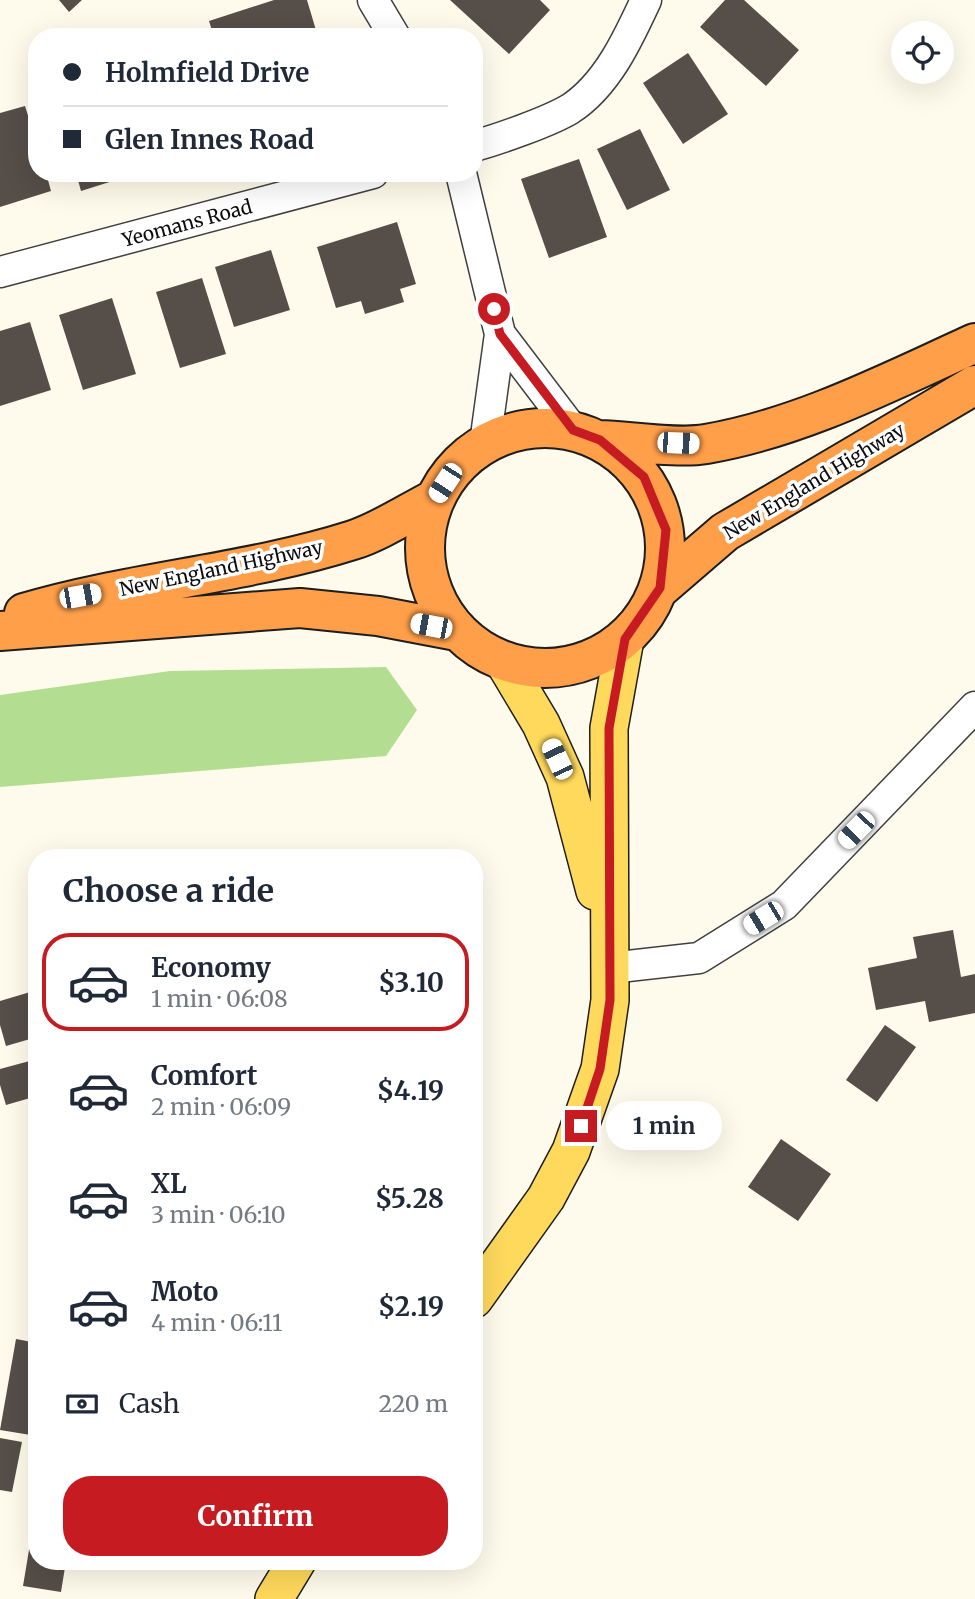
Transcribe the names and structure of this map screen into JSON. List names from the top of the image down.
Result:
{
  "streets": {
    "highway": ["New England Highway"],
    "street": ["Yeomans Road"]
  },
  "page": {
    "banner": ["Holmfield Drive", "Glen Innes Road"],
    "heading": "Choose a ride",
    "list": [
      {
        "name": "Economy",
        "note": "1 min · 06:08",
        "value": "$3.10"
      },
      {
        "name": "Comfort",
        "note": "2 min · 06:09",
        "value": "$4.19"
      },
      {
        "name": "XL",
        "note": "3 min · 06:10",
        "value": "$5.28"
      },
      {
        "name": "Moto",
        "note": "4 min · 06:11",
        "value": "$2.19"
      }
    ],
    "bubble": "1 min",
    "pay": ["Cash", "220 m"],
    "buttons": "Confirm"
  }
}
